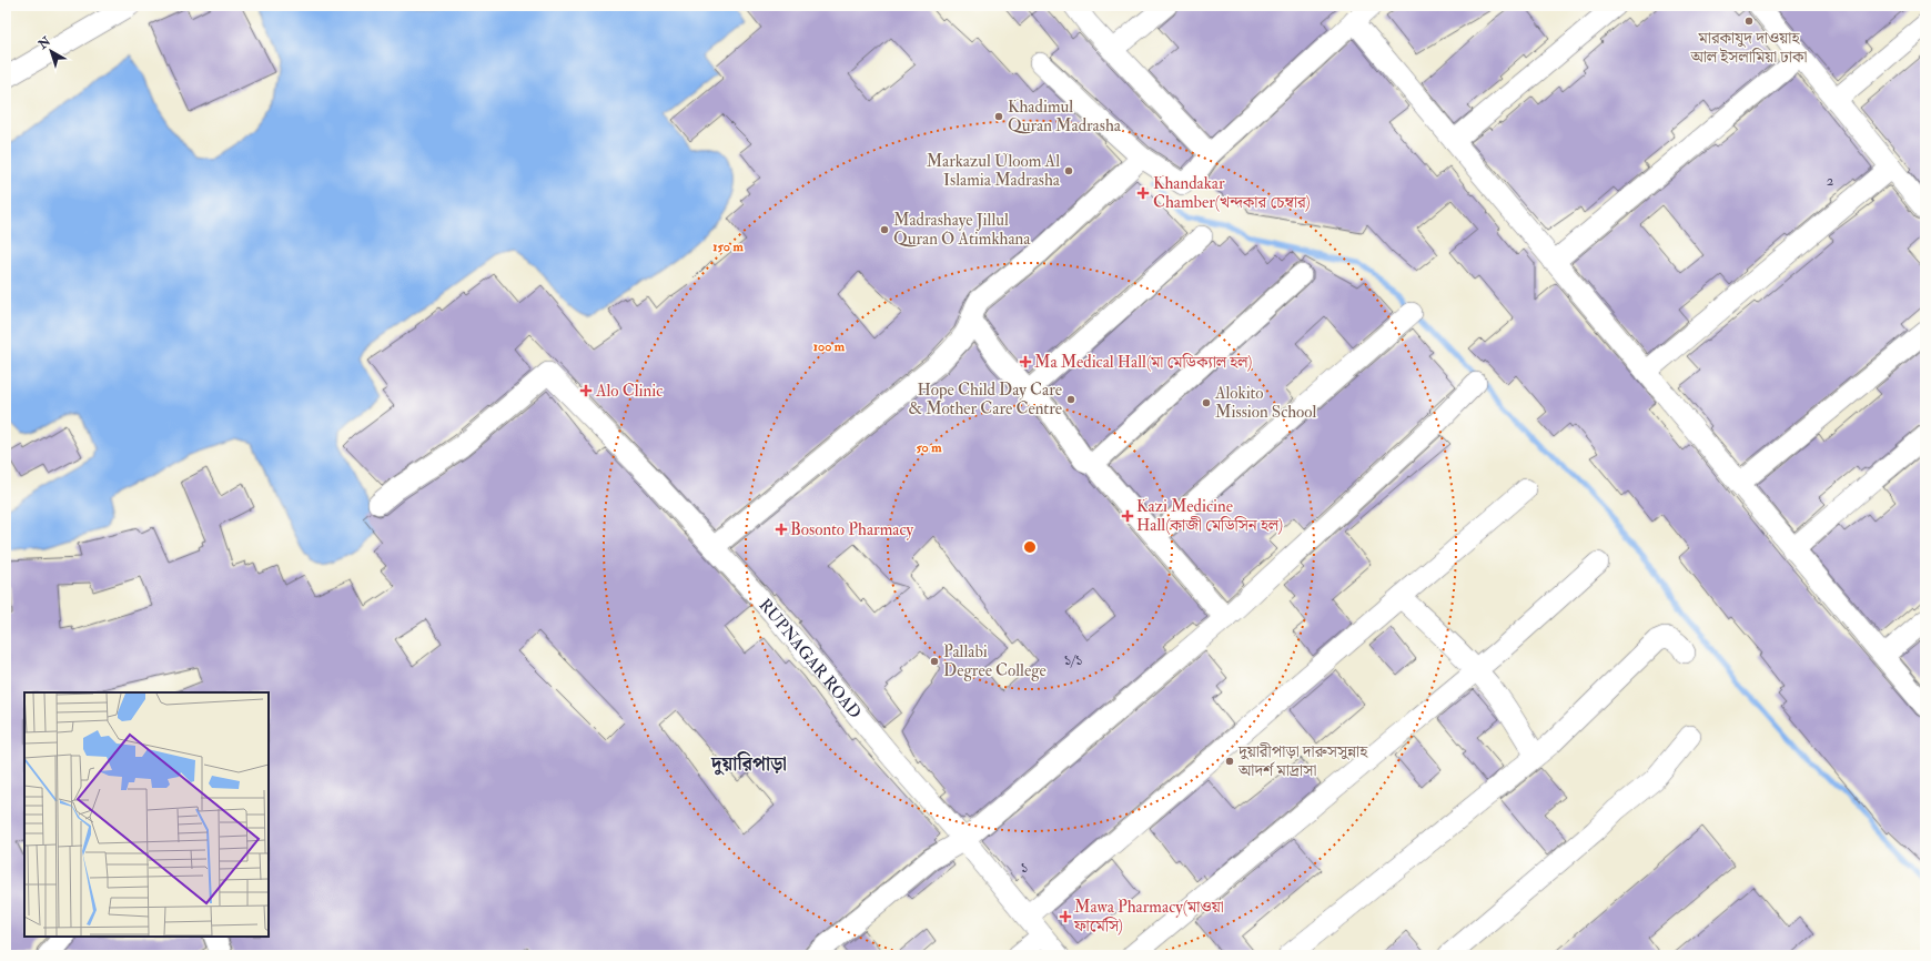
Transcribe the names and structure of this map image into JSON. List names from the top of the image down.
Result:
{
  "streets": {
    "street": ["RUPNAGAR ROAD"]
  },
  "districts": ["দুয়ারিপাড়া"],
  "places": {
    "other": [
      "মারকাযুদ দাওয়াহ আল ইসলামিয়া ঢাকা",
      "Khadimul Quran Madrasha",
      "Markazul Uloom Al Islamia Madrasha",
      "Madrashaye Jillul Quran O Atimkhana",
      "Hope Child Day Care & Mother Care Centre",
      "Alokito Mission School",
      "Pallabi Degree College",
      "দুয়ারীপাড়া দারুসসুন্নাহ আদর্শ মাদ্রাসা"
    ],
    "health": [
      "Khandakar Chamber(খন্দকার চেম্বার)",
      "Ma Medical Hall(মা মেডিক্যাল হল)",
      "Alo Clinic",
      "Kazi Medicine Hall(কাজী মেডিসিন হল)",
      "Bosonto Pharmacy",
      "Mawa Pharmacy(মাওয়া ফার্মেসি)"
    ]
  },
  "house_numbers": ["2", "১/১", "১"],
  "north": "top left",
  "rings": ["150 m", "100 m", "50 m"]
}
